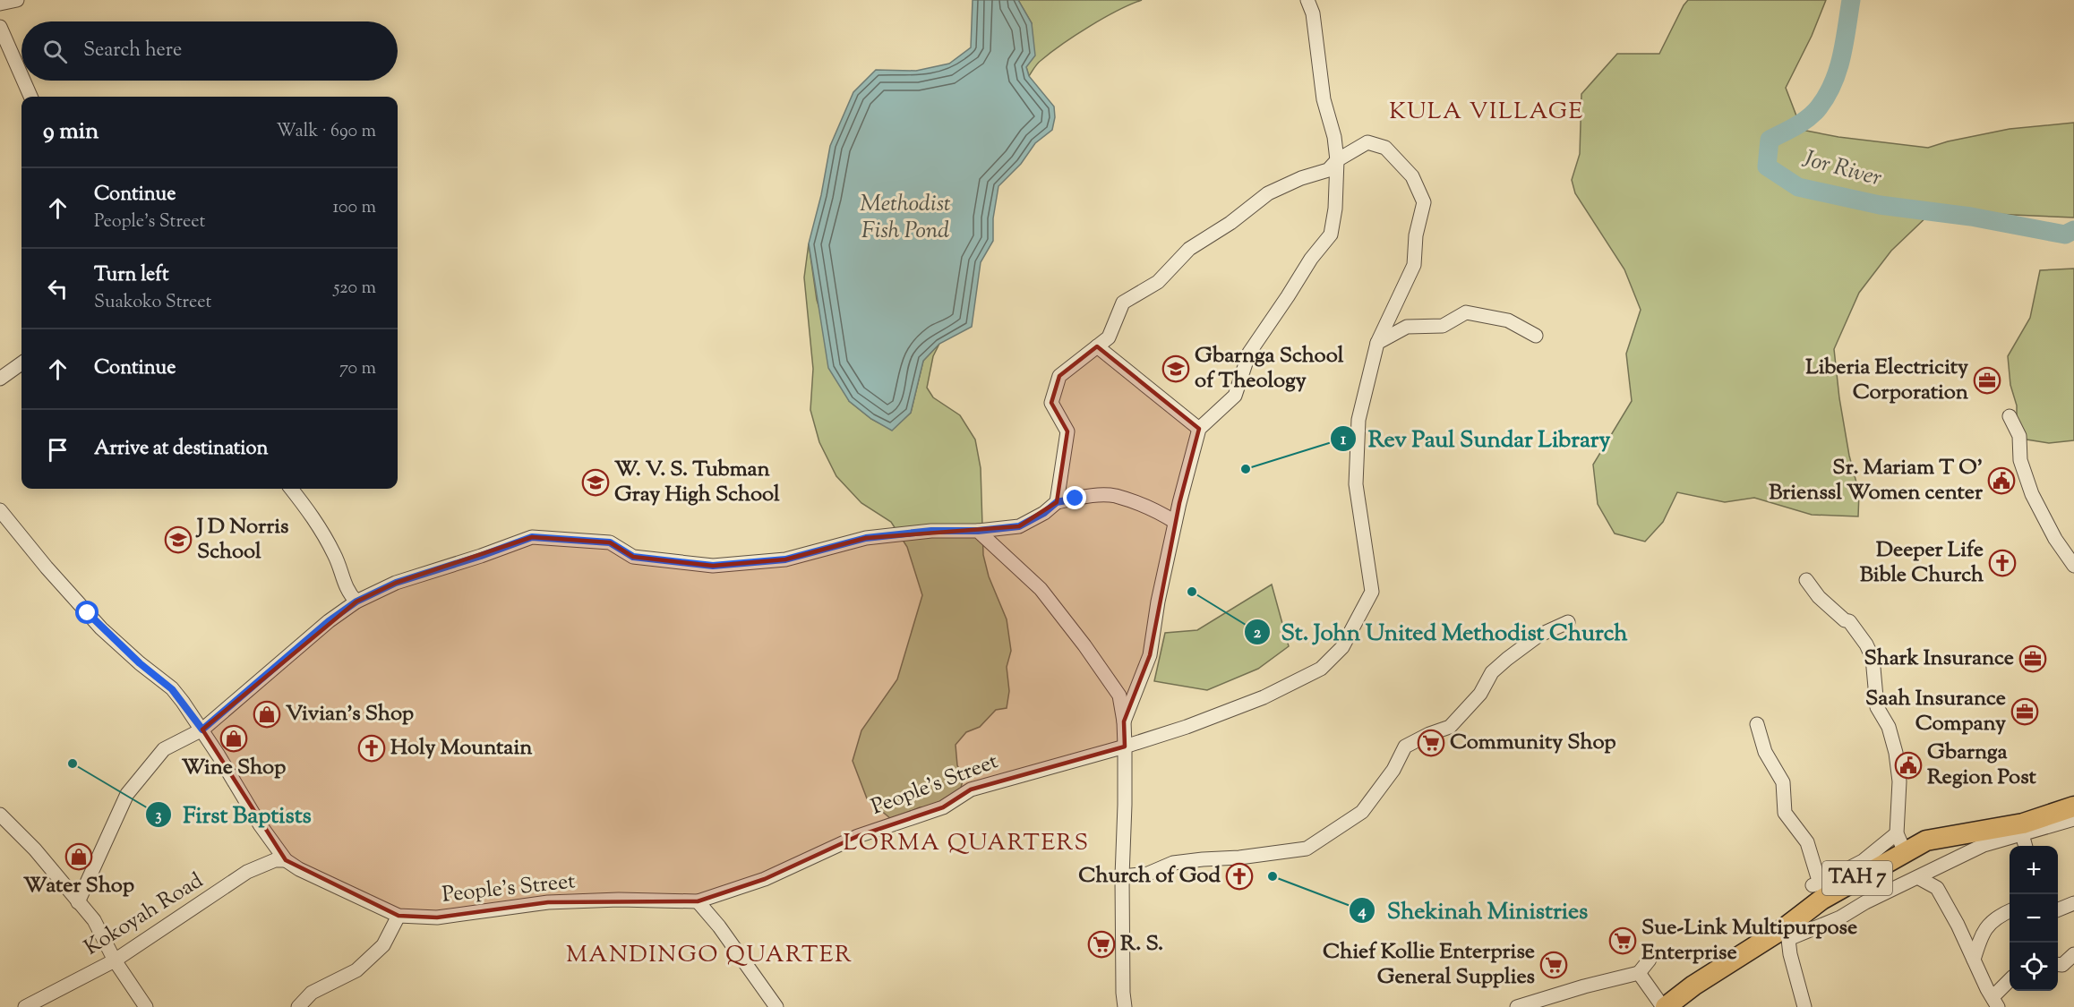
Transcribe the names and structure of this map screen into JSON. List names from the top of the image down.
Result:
{
  "streets": {
    "highway": ["TAH 7"],
    "street": ["People's Street", "Kokoyah Road"]
  },
  "crossings": [
    ["People's Street", "Kokoyah Road"]
  ],
  "districts": ["KULA VILLAGE", "LORMA QUARTERS", "MANDINGO QUARTER"],
  "water": ["Jor River", "Methodist Fish Pond"],
  "places": {
    "school or university": ["Gbarnga School of Theology", "W. V. S. Tubman Gray High School", "J D Norris School"],
    "office": ["Liberia Electricity Corporation", "Shark Insurance", "Saah Insurance Company"],
    "other": [
      "Rev Paul Sundar Library",
      "St. John United Methodist Church",
      "First Baptists",
      "Shekinah Ministries"
    ],
    "public building": ["Sr. Mariam T O' Brienssl Women center", "Gbarnga Region Post"],
    "church": ["Deeper Life Bible Church", "Holy Mountain", "Church of God"],
    "shop": ["Vivian's Shop", "Wine Shop", "Water Shop"],
    "supermarket": [
      "Community Shop",
      "Sue-Link Multipurpose Enterprise",
      "R. S.",
      "Chief Kollie Enterprise General Supplies"
    ]
  },
  "page": {
    "search": "Search here",
    "heading": ["9 min", "Walk · 690 m"],
    "list": [
      ["Continue", "People's Street", "100 m"],
      ["Turn left", "Suakoko Street", "520 m"],
      ["Continue", "70 m"],
      "Arrive at destination"
    ],
    "map_buttons": ["+", "−"]
  }
}
